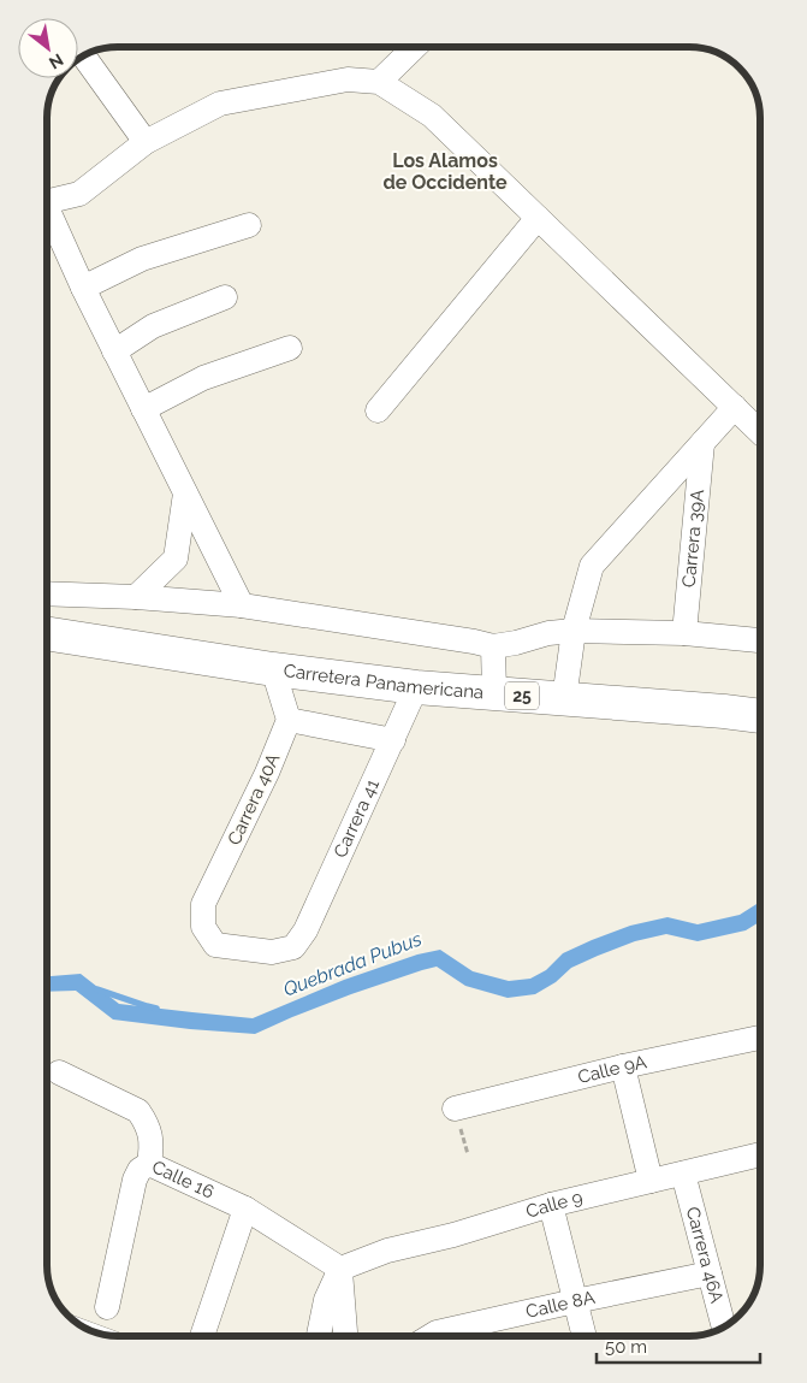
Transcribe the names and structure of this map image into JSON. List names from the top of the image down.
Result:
{
  "streets": {
    "highway": ["Carretera Panamericana", "25"],
    "street": [
      "Carrera 39A",
      "Carrera 40A",
      "Carrera 41",
      "Calle 9A",
      "Calle 16",
      "Calle 9",
      "Carrera 46A",
      "Calle 8A"
    ]
  },
  "crossings": [
    ["Carretera Panamericana", "Carrera 41"],
    ["Carrera 40A", "Carrera 41"],
    ["Calle 16", "Calle 9"],
    ["Calle 9", "Carrera 46A"],
    ["Carrera 46A", "Calle 8A"]
  ],
  "districts": ["Los Alamos de Occidente"],
  "water": ["Quebrada Pubus"],
  "scale_bar": "50 m",
  "north": "bottom right"
}
